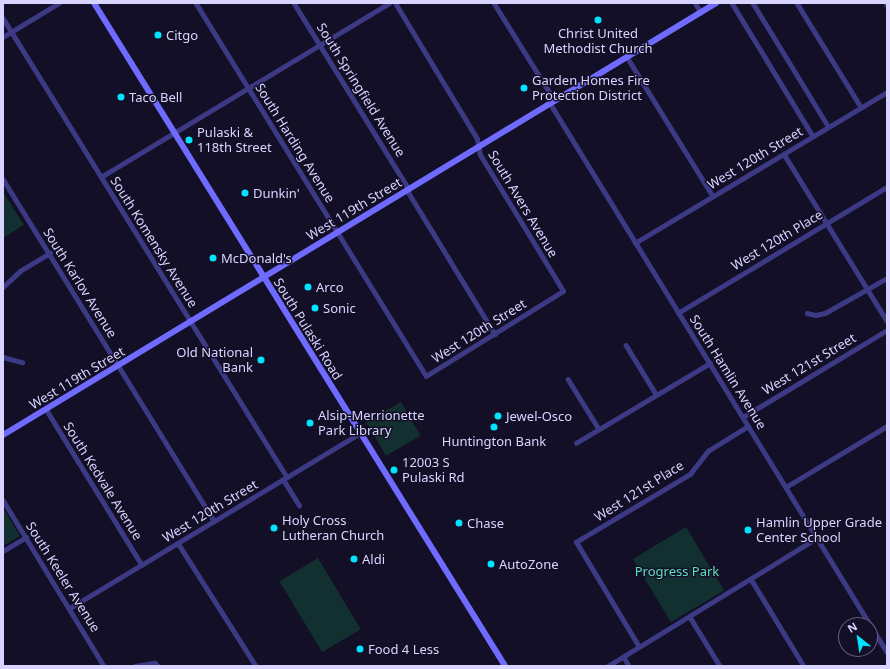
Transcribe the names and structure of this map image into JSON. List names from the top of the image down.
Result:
{
  "streets": {
    "street": [
      "South Springfield Avenue",
      "South Harding Avenue",
      "West 120th Street",
      "South Avers Avenue",
      "West 119th Street",
      "West 120th Place",
      "South Komensky Avenue",
      "South Karlov Avenue",
      "South Pulaski Road",
      "West 121st Street",
      "South Hamlin Avenue",
      "South Kedvale Avenue",
      "West 121st Place",
      "South Keeler Avenue"
    ]
  },
  "crossings": [
    ["South Springfield Avenue", "West 120th Street"],
    ["South Springfield Avenue", "West 119th Street"],
    ["South Harding Avenue", "West 120th Street"],
    ["South Harding Avenue", "West 119th Street"],
    ["West 120th Street", "South Avers Avenue"],
    ["West 120th Street", "South Komensky Avenue"],
    ["West 120th Street", "South Karlov Avenue"],
    ["West 120th Street", "South Pulaski Road"],
    ["West 120th Street", "South Hamlin Avenue"],
    ["West 120th Street", "South Kedvale Avenue"],
    ["West 120th Street", "South Keeler Avenue"],
    ["South Avers Avenue", "West 119th Street"],
    ["West 119th Street", "South Komensky Avenue"],
    ["West 119th Street", "South Karlov Avenue"],
    ["West 119th Street", "South Pulaski Road"],
    ["West 119th Street", "South Hamlin Avenue"],
    ["West 119th Street", "South Kedvale Avenue"],
    ["West 120th Place", "South Hamlin Avenue"],
    ["West 121st Street", "South Hamlin Avenue"],
    ["South Hamlin Avenue", "West 121st Place"]
  ],
  "parks": ["Progress Park"],
  "places": [
    "Christ United Methodist Church",
    "Citgo",
    "Garden Homes Fire Protection District",
    "Taco Bell",
    "Pulaski & 118th Street",
    "Dunkin'",
    "McDonald's",
    "Arco",
    "Sonic",
    "Old National Bank",
    "Jewel-Osco",
    "Alsip-Merrionette Park Library",
    "Huntington Bank",
    "12003 S Pulaski Rd",
    "Chase",
    "Holy Cross Lutheran Church",
    "Hamlin Upper Grade Center School",
    "Aldi",
    "AutoZone",
    "Food 4 Less"
  ],
  "north": "top left"
}
